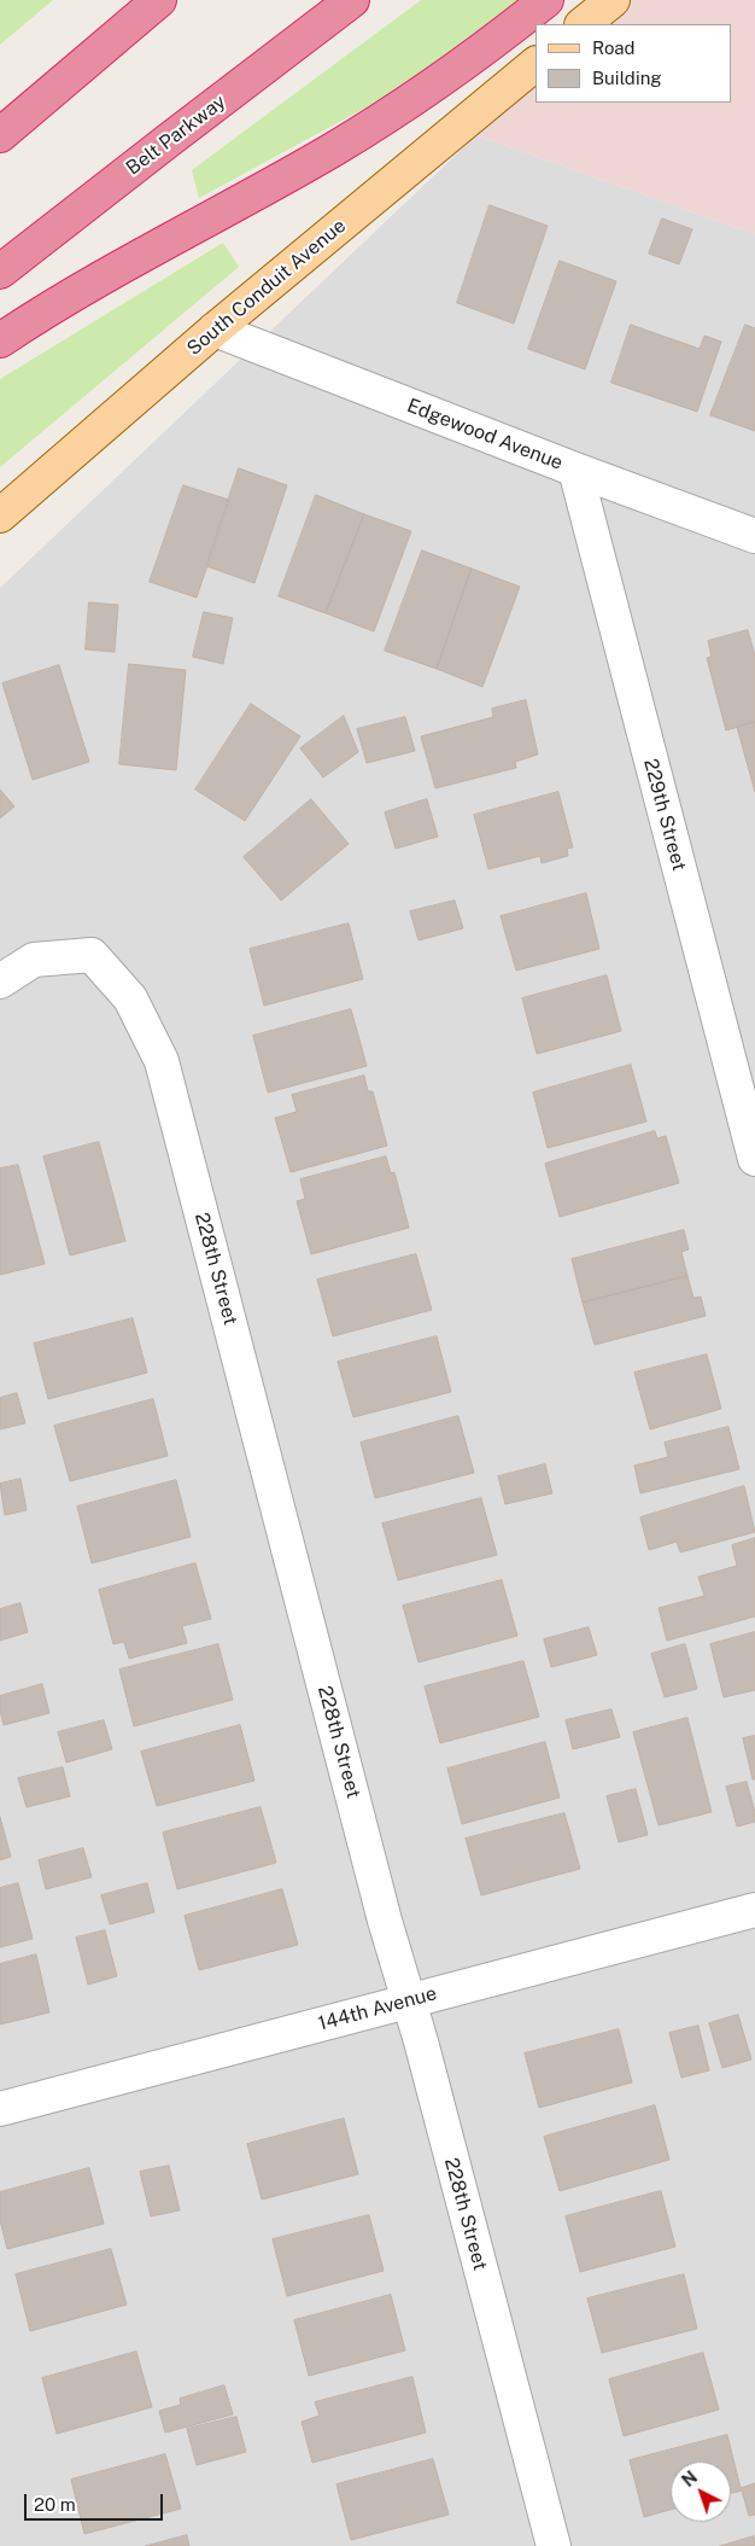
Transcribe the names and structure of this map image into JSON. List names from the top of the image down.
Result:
{
  "streets": {
    "highway": ["Belt Parkway"],
    "main road": ["South Conduit Avenue"],
    "street": [
      "Edgewood Avenue",
      "229th Street",
      "228th Street",
      "144th Avenue"
    ]
  },
  "crossings": [
    ["South Conduit Avenue", "Edgewood Avenue"],
    ["Edgewood Avenue", "229th Street"],
    ["228th Street", "144th Avenue"]
  ],
  "legend": ["Road", "Building"],
  "scale_bar": "20 m",
  "north": "top left"
}
